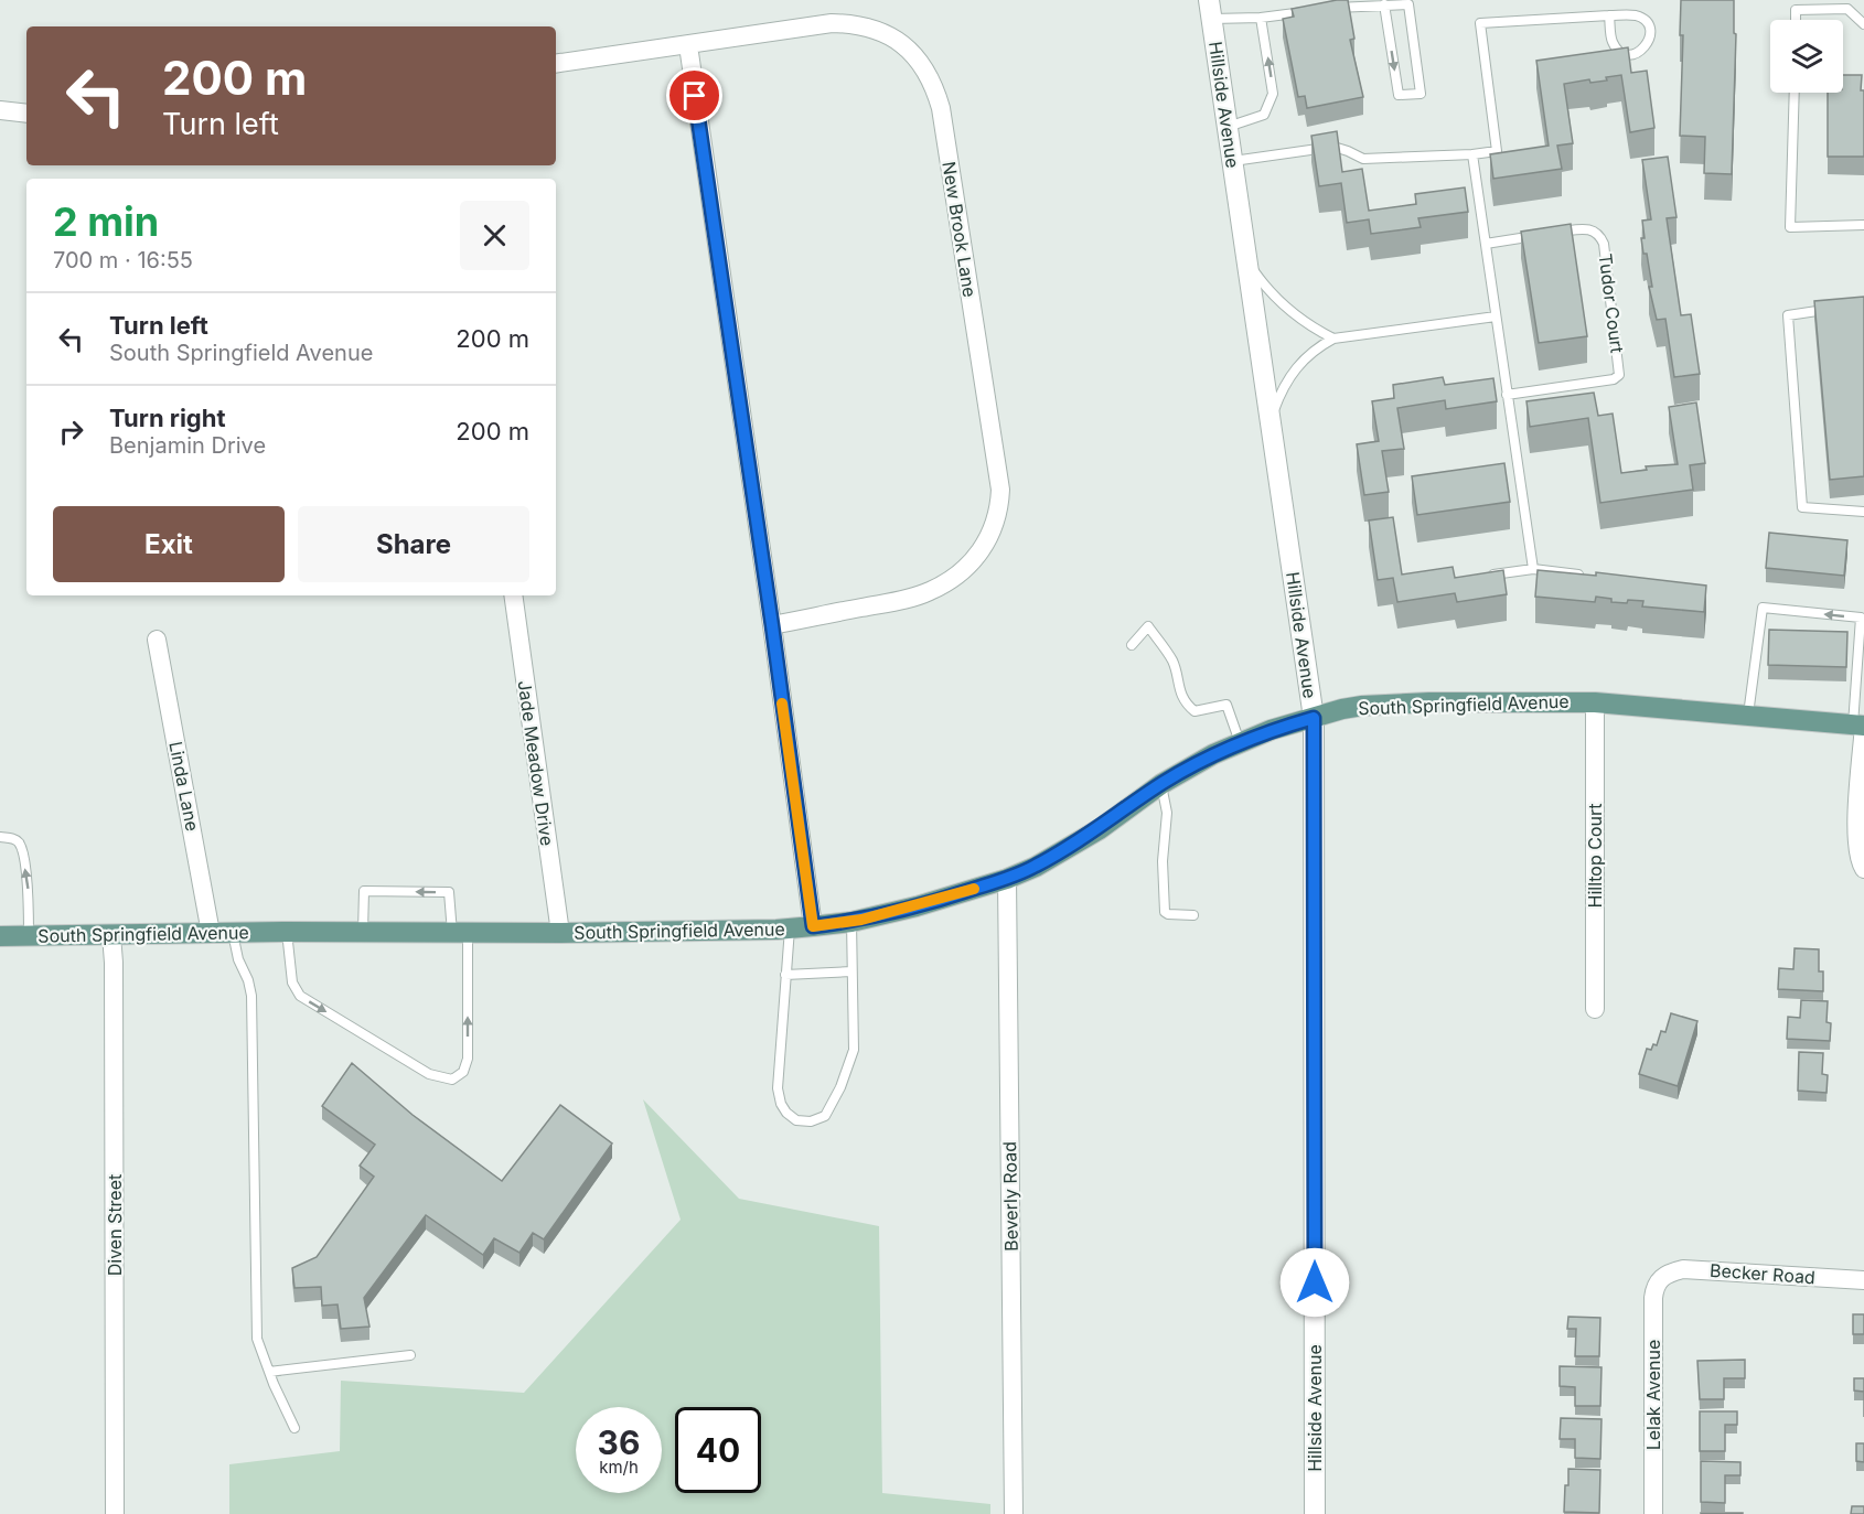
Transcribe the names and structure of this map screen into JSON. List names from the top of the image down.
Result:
{
  "streets": {
    "main road": ["South Springfield Avenue"],
    "street": [
      "Hillside Avenue",
      "New Brook Lane",
      "Jade Meadow Drive",
      "Linda Lane",
      "Hilltop Court",
      "Beverly Road",
      "Diven Street",
      "Becker Road",
      "Lelak Avenue"
    ],
    "lane": ["Tudor Court"]
  },
  "crossings": [
    ["Hillside Avenue", "South Springfield Avenue"],
    ["South Springfield Avenue", "Jade Meadow Drive"],
    ["South Springfield Avenue", "Linda Lane"],
    ["South Springfield Avenue", "Hilltop Court"],
    ["South Springfield Avenue", "Beverly Road"],
    ["South Springfield Avenue", "Diven Street"],
    ["Becker Road", "Lelak Avenue"]
  ],
  "page": {
    "turn": ["200 m", "Turn left"],
    "heading": ["2 min", "700 m · 16:55"],
    "list": [
      {
        "name": "Turn left",
        "note": "South Springfield Avenue",
        "value": "200 m"
      },
      {
        "name": "Turn right",
        "note": "Benjamin Drive",
        "value": "200 m"
      }
    ],
    "buttons": ["Exit", "Share"],
    "speed": "36 km/h",
    "limit": "40"
  }
}
